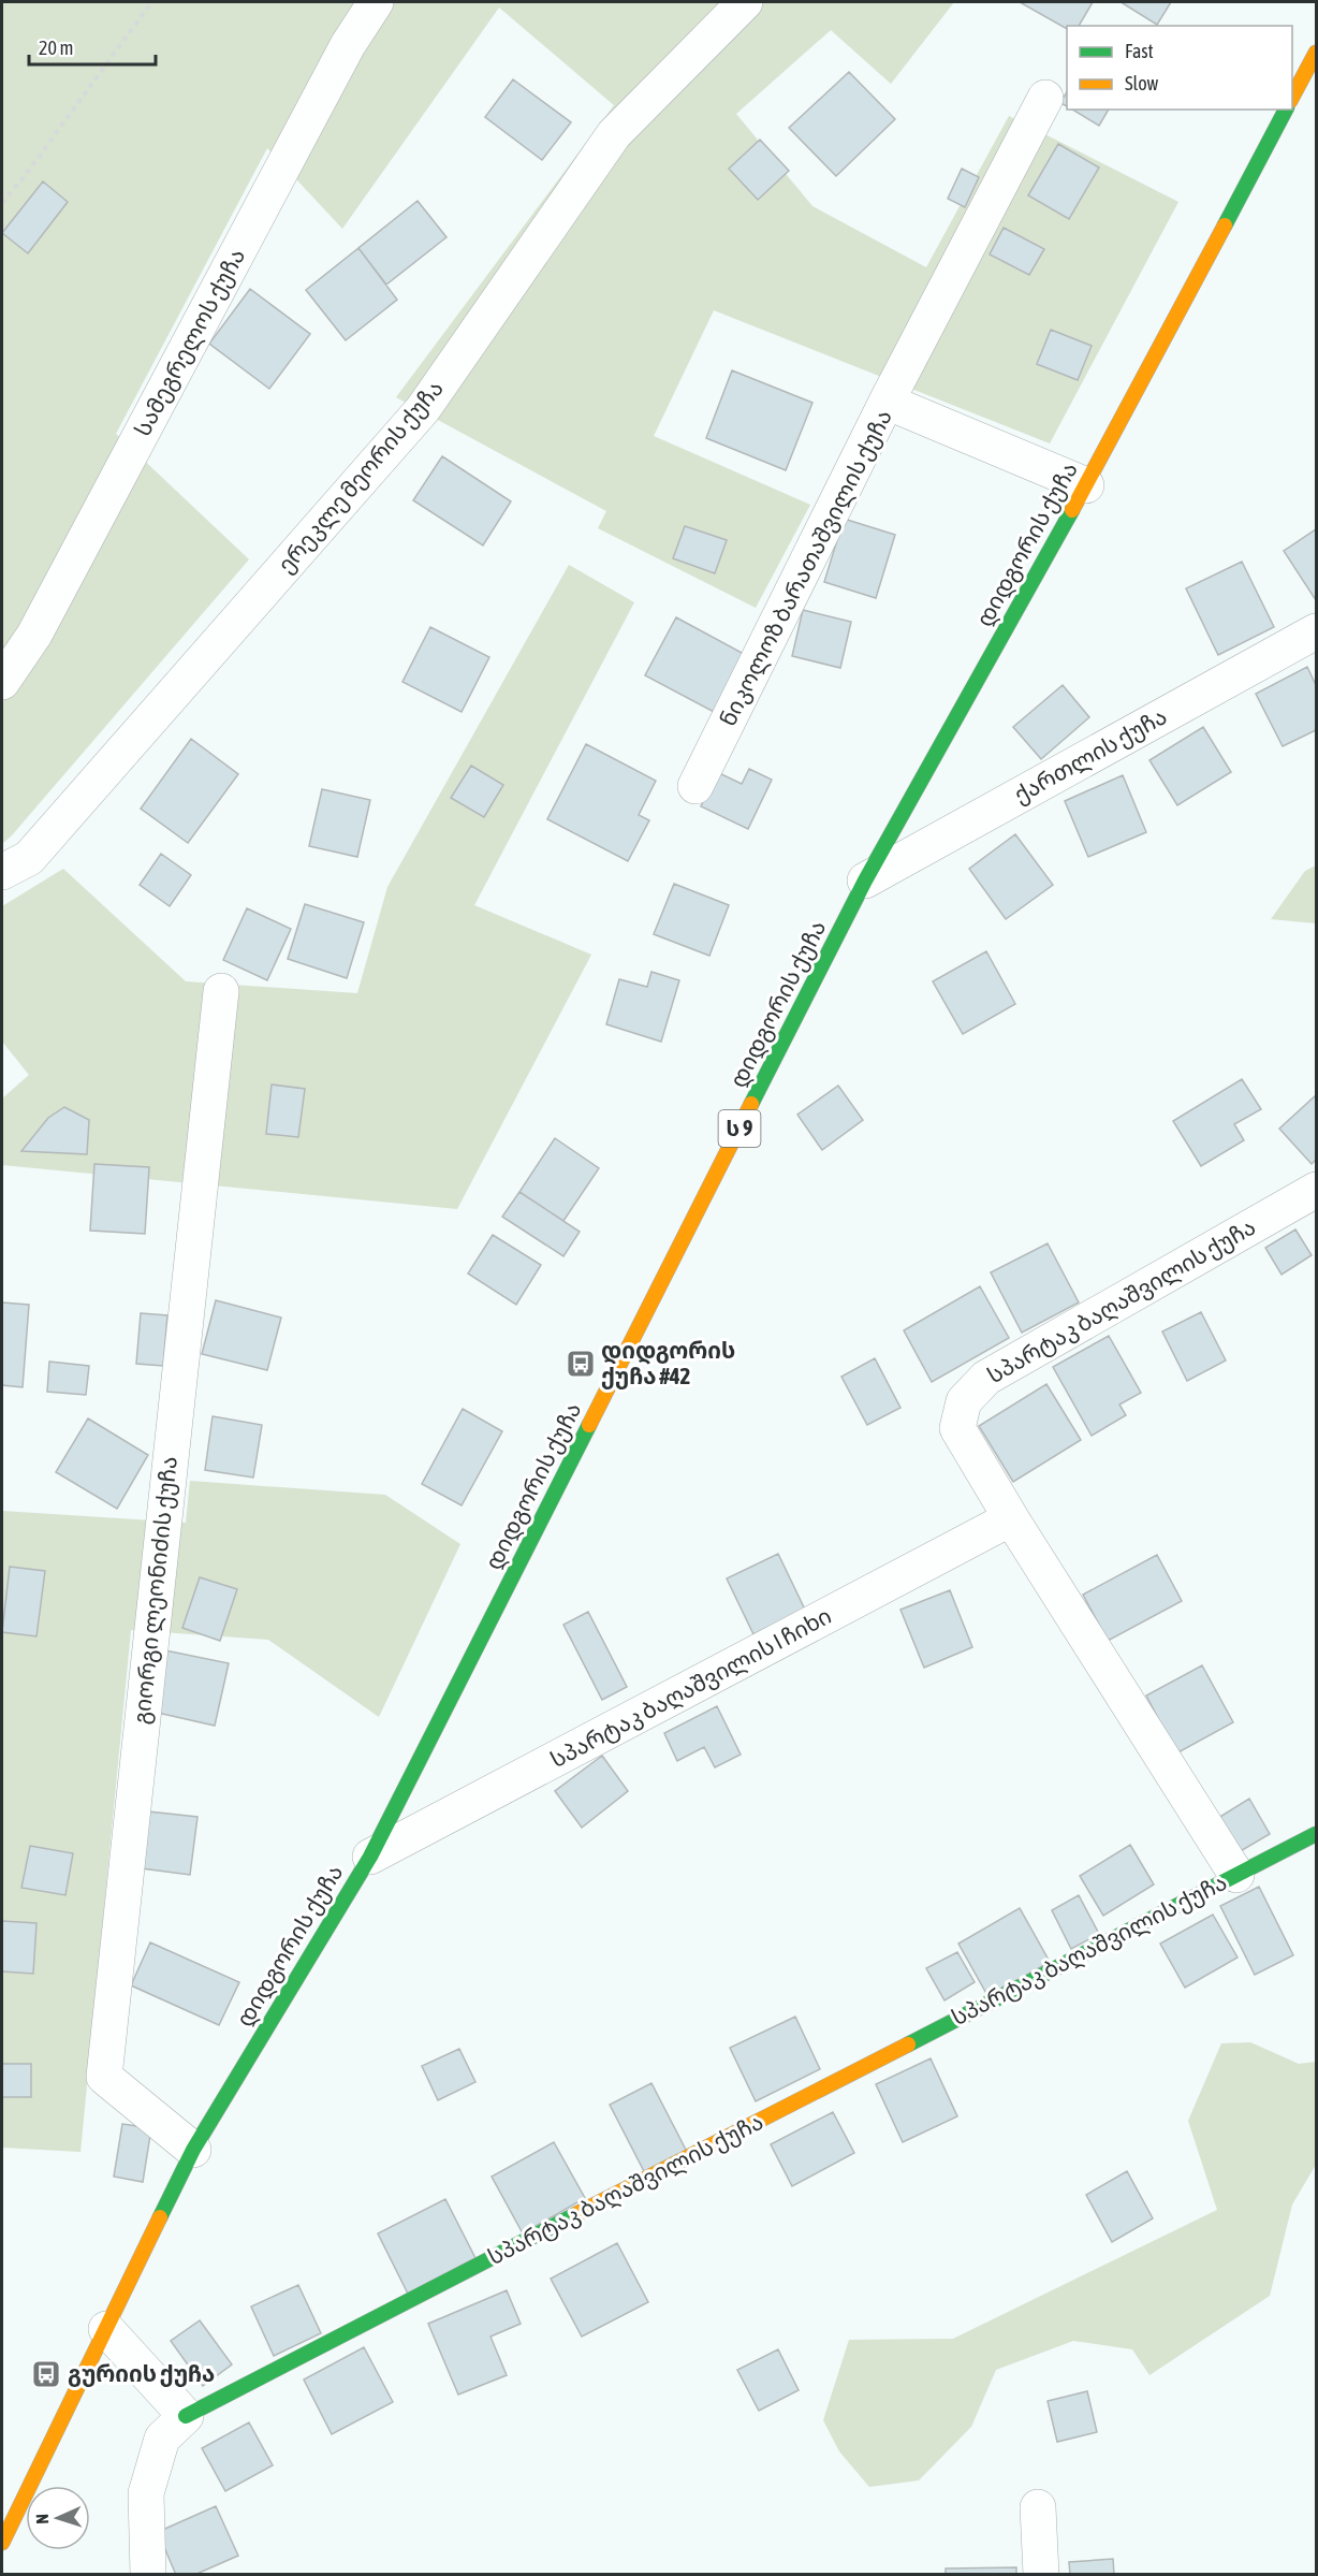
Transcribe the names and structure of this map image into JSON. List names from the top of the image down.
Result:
{
  "streets": {
    "main road": ["დიდგორის ქუჩა", "ს 9", "სპარტაკ ბაღაშვილის ქუჩა"],
    "street": [
      "სამეგრელოს ქუჩა",
      "ერეკლე მეორის ქუჩა",
      "ნიკოლოზ ბარათაშვილის ქუჩა",
      "ქართლის ქუჩა",
      "გიორგი ლეონიძის ქუჩა",
      "სპარტაკ ბაღაშვილის I ჩიხი"
    ]
  },
  "crossings": [
    ["დიდგორის ქუჩა", "ნიკოლოზ ბარათაშვილის ქუჩა"],
    ["დიდგორის ქუჩა", "ქართლის ქუჩა"],
    ["დიდგორის ქუჩა", "გიორგი ლეონიძის ქუჩა"],
    ["დიდგორის ქუჩა", "სპარტაკ ბაღაშვილის I ჩიხი"],
    ["სპარტაკ ბაღაშვილის ქუჩა", "სპარტაკ ბაღაშვილის I ჩიხი"]
  ],
  "places": {
    "bus stop": ["დიდგორის ქუჩა #42", "გურიის ქუჩა"]
  },
  "legend": ["Fast", "Slow"],
  "scale_bar": "20 m",
  "north": "left"
}
